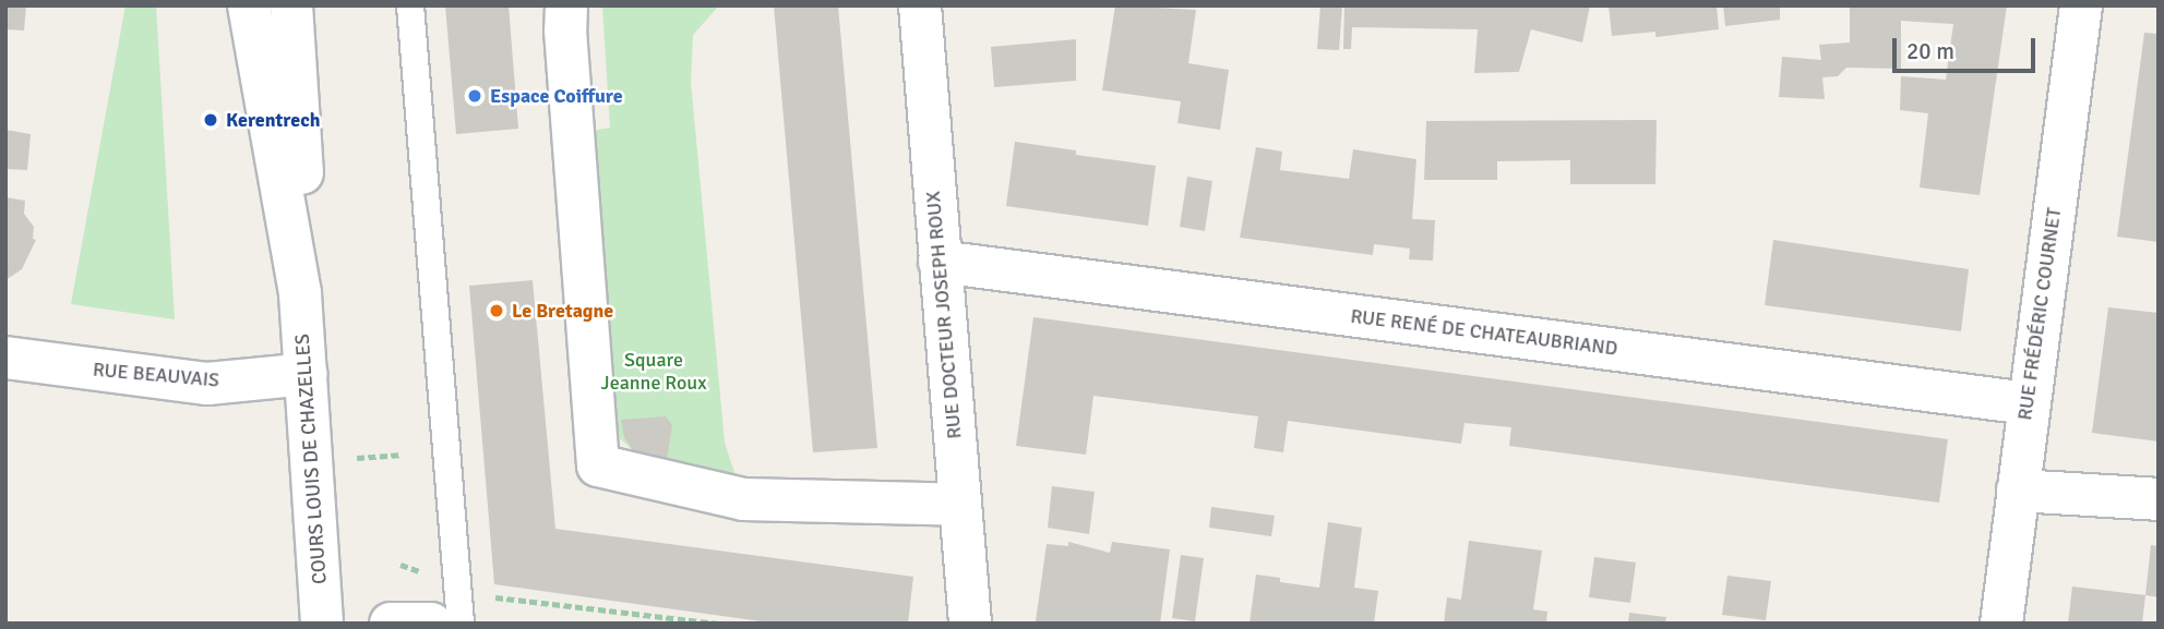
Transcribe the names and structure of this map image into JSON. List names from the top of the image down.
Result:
{
  "streets": {
    "street": [
      "RUE FRÉDÉRIC COURNET",
      "RUE DOCTEUR JOSEPH ROUX",
      "RUE RENÉ DE CHATEAUBRIAND",
      "RUE BEAUVAIS",
      "COURS LOUIS DE CHAZELLES"
    ]
  },
  "crossings": [
    ["RUE FRÉDÉRIC COURNET", "RUE RENÉ DE CHATEAUBRIAND"],
    ["RUE DOCTEUR JOSEPH ROUX", "RUE RENÉ DE CHATEAUBRIAND"],
    ["RUE BEAUVAIS", "COURS LOUIS DE CHAZELLES"]
  ],
  "parks": ["Square Jeanne Roux"],
  "places": ["Espace Coiffure", "Kerentrech", "Le Bretagne"],
  "scale_bar": "20 m"
}
